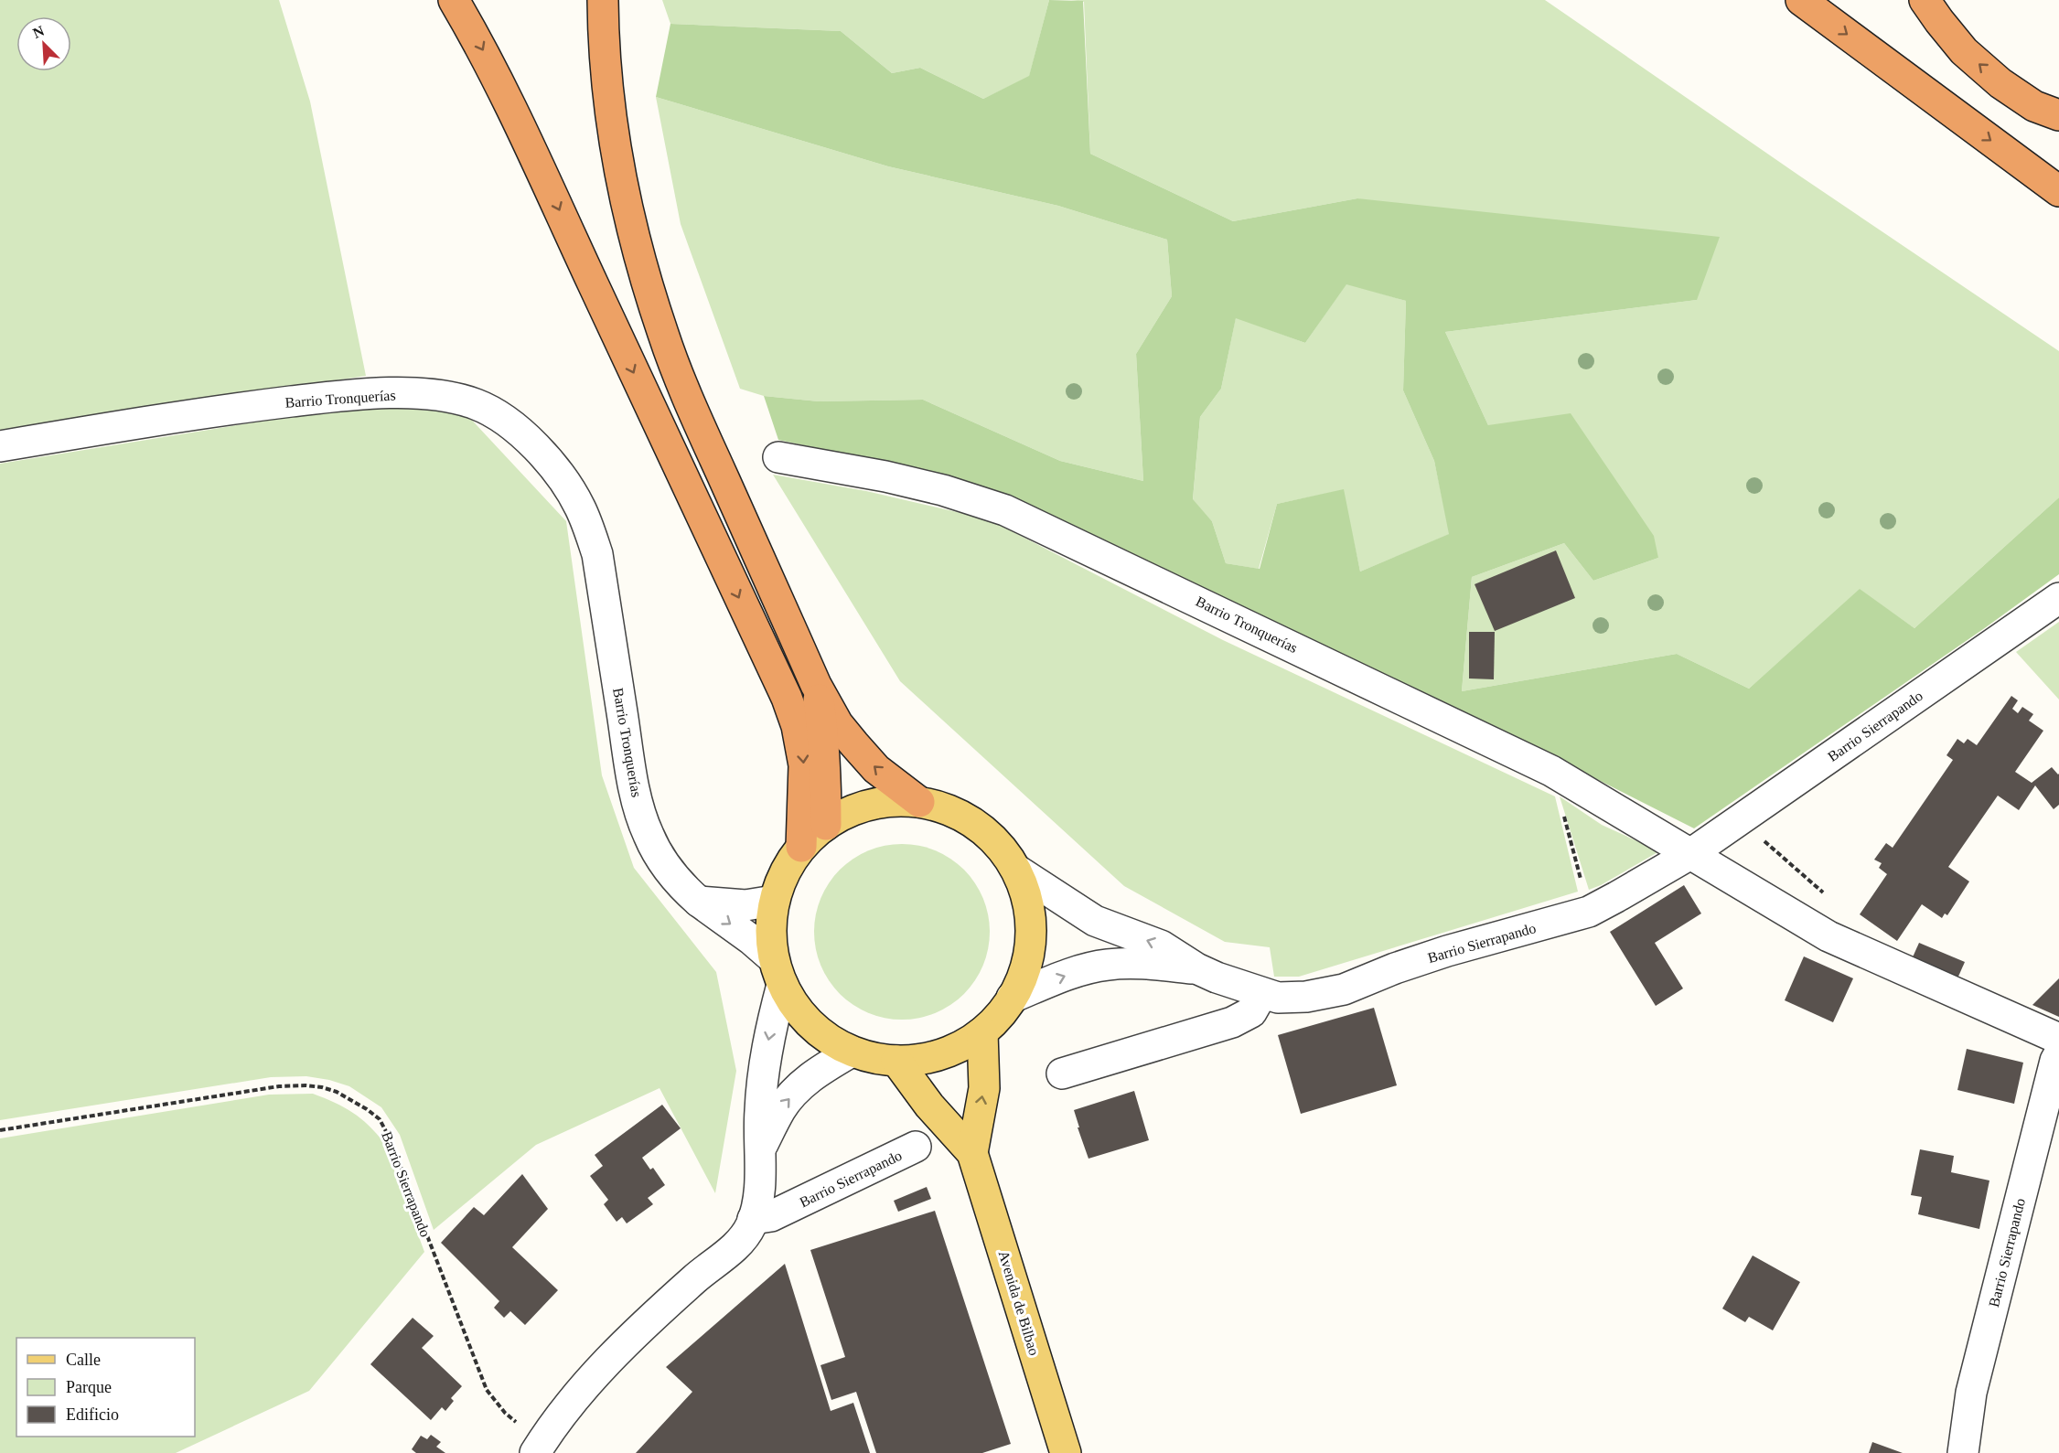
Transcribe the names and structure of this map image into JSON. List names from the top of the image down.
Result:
{
  "streets": {
    "main road": ["Avenida de Bilbao"],
    "street": ["Barrio Tronquerías", "Barrio Sierrapando"]
  },
  "crossings": [
    ["Barrio Tronquerías", "Barrio Sierrapando"]
  ],
  "legend": ["Calle", "Parque", "Edificio"],
  "north": "top left"
}
